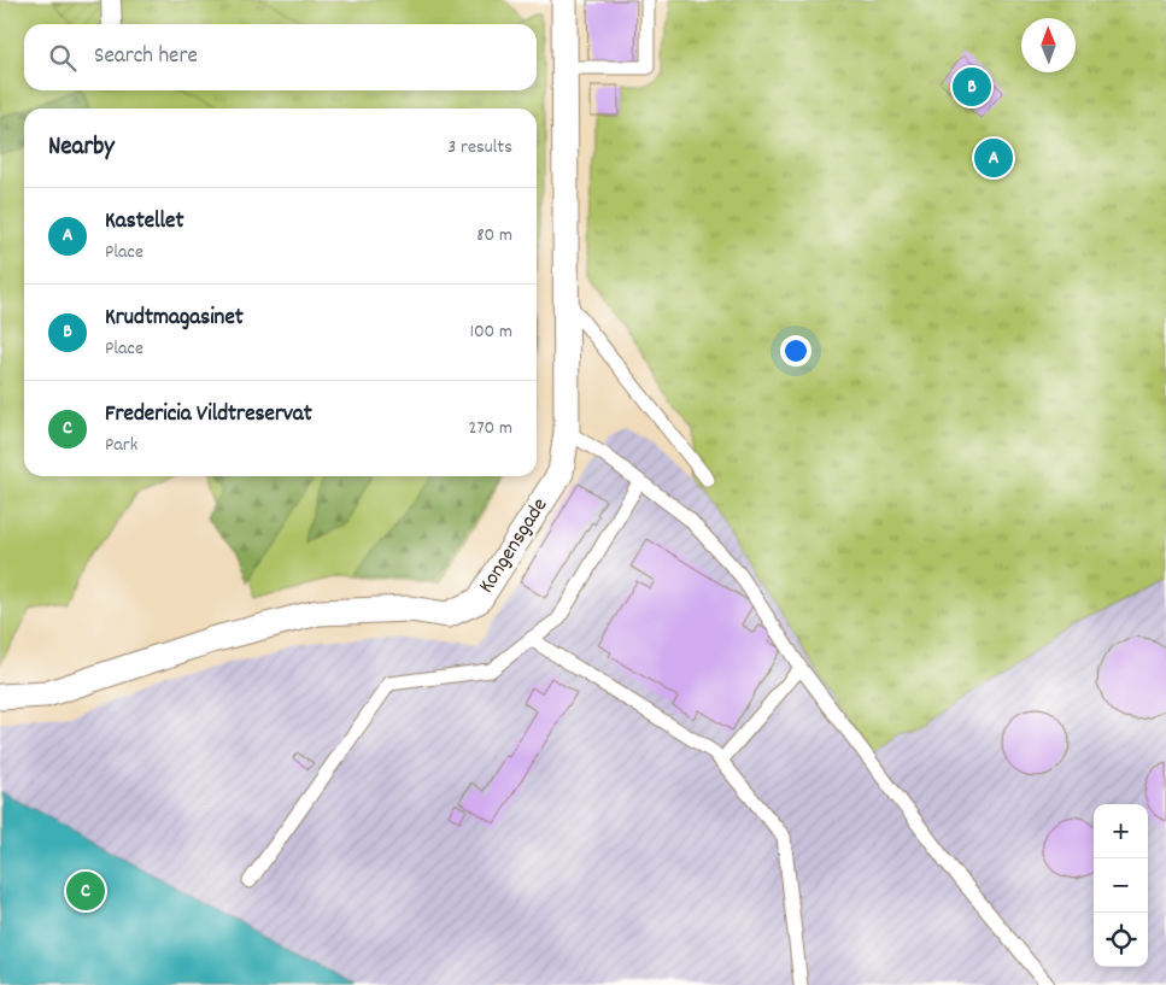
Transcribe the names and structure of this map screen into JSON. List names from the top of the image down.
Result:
{
  "streets": {
    "street": ["Kongensgade"]
  },
  "north": "top",
  "page": {
    "search": "Search here",
    "pins": ["B", "A", "C"],
    "heading": ["Nearby", "3 results"],
    "list": [
      {
        "mark": "A",
        "name": "Kastellet",
        "note": "Place",
        "value": "80 m"
      },
      {
        "mark": "B",
        "name": "Krudtmagasinet",
        "note": "Place",
        "value": "100 m"
      },
      {
        "mark": "C",
        "name": "Fredericia Vildtreservat",
        "note": "Park",
        "value": "270 m"
      }
    ],
    "map_buttons": ["+", "−"]
  }
}
